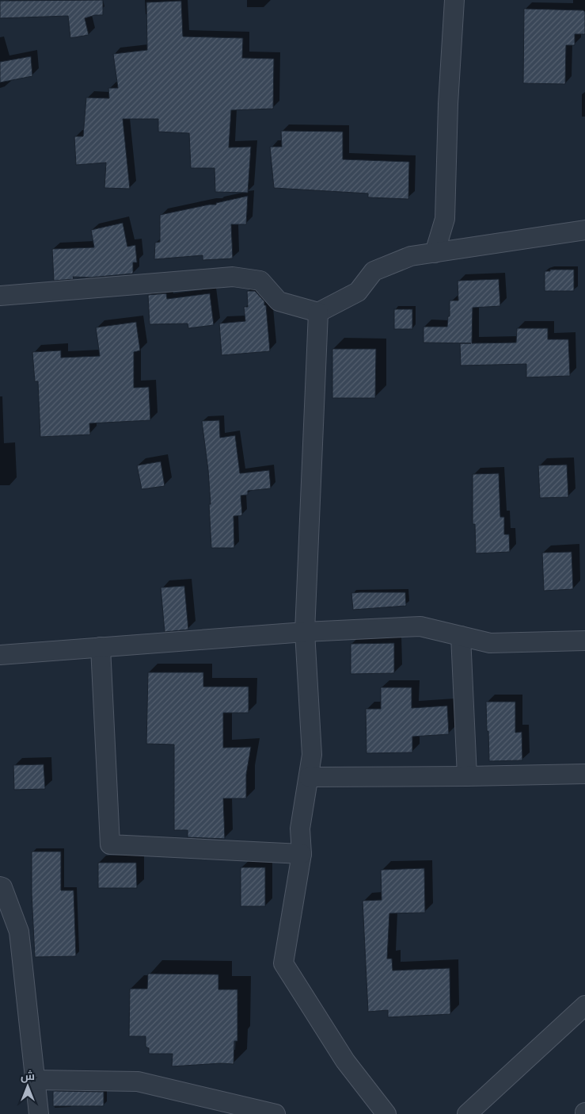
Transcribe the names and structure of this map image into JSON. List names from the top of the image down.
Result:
{
  "north": "top"
}
